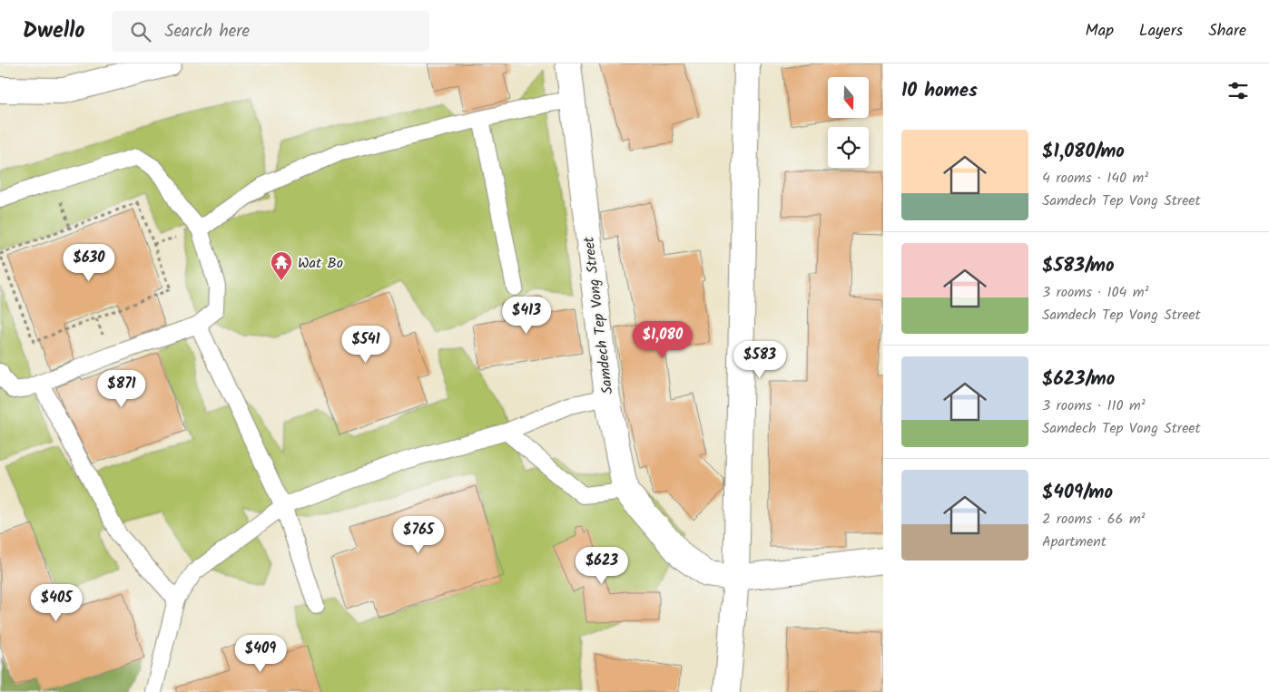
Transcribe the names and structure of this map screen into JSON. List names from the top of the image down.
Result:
{
  "streets": {
    "street": ["Samdech Tep Vong Street"]
  },
  "places": {
    "temple": ["Wat Bo"]
  },
  "north": "bottom",
  "page": {
    "header": "Dwello",
    "search": "Search here",
    "nav": ["Map", "Layers", "Share"],
    "heading": "10 homes",
    "list": [
      {
        "name": "$1,080/mo",
        "note": "4 rooms · 140 m² · Samdech Tep Vong Street"
      },
      {
        "name": "$583/mo",
        "note": "3 rooms · 104 m² · Samdech Tep Vong Street"
      },
      {
        "name": "$623/mo",
        "note": "3 rooms · 110 m² · Samdech Tep Vong Street"
      },
      {
        "name": "$409/mo",
        "note": "2 rooms · 66 m² · Apartment"
      }
    ],
    "price": [
      "$630",
      "$413",
      "$1,080",
      "$541",
      "$583",
      "$871",
      "$765",
      "$623",
      "$405",
      "$409"
    ]
  }
}
